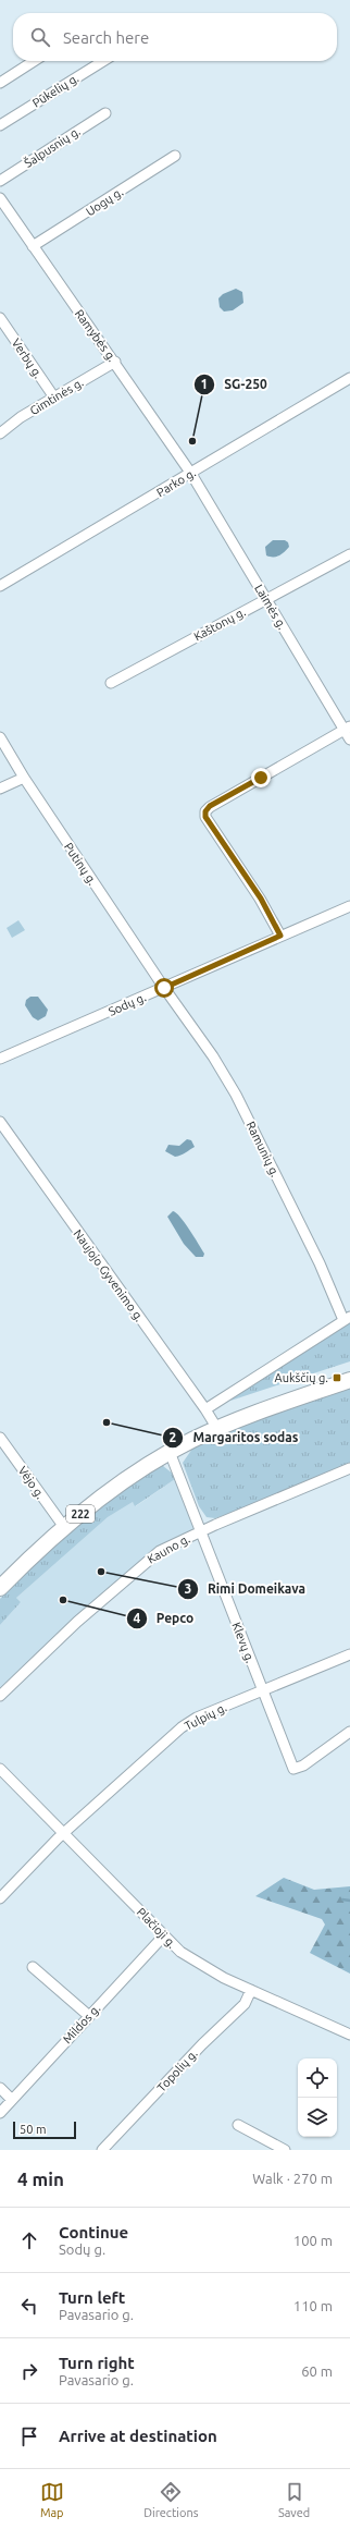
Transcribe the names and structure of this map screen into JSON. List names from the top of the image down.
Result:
{
  "streets": {
    "main road": ["222"],
    "street": [
      "Pūkelių g.",
      "Šalpusnių g.",
      "Uogų g.",
      "Ramybės g.",
      "Verbų g.",
      "Gimtinės g.",
      "Parko g.",
      "Laimės g.",
      "Kaštonų g.",
      "Putinų g.",
      "Sodų g.",
      "Ramunių g.",
      "Naujojo Gyvenimo g.",
      "Vėjo g.",
      "Kauno g.",
      "Klevų g.",
      "Tulpių g.",
      "Plačioji g.",
      "Mildos g.",
      "Topolių g."
    ]
  },
  "crossings": [
    ["Uogų g.", "Ramybės g."],
    ["Ramybės g.", "Gimtinės g."],
    ["Ramybės g.", "Parko g."],
    ["Ramybės g.", "Laimės g."],
    ["Verbų g.", "Gimtinės g."],
    ["Parko g.", "Laimės g."],
    ["Laimės g.", "Kaštonų g."],
    ["Putinų g.", "Sodų g."],
    ["Putinų g.", "Ramunių g."],
    ["Sodų g.", "Ramunių g."],
    ["Naujojo Gyvenimo g.", "222"],
    ["Vėjo g.", "222"],
    ["222", "Klevų g."],
    ["Kauno g.", "Klevų g."],
    ["Klevų g.", "Tulpių g."],
    ["Tulpių g.", "Plačioji g."],
    ["Plačioji g.", "Mildos g."],
    ["Plačioji g.", "Topolių g."]
  ],
  "places": {
    "other": [
      "SG-250",
      "Margaritos sodas",
      "Rimi Domeikava",
      "Pepco"
    ],
    "transit": ["Aukščių g."]
  },
  "scale_bar": "50 m",
  "page": {
    "search": "Search here",
    "scale": "50 m",
    "heading": ["4 min", "Walk · 270 m"],
    "list": [
      ["Continue", "Sodų g.", "100 m"],
      ["Turn left", "Pavasario g.", "110 m"],
      ["Turn right", "Pavasario g.", "60 m"],
      "Arrive at destination"
    ],
    "nav": ["Map", "Directions", "Saved"]
  }
}
